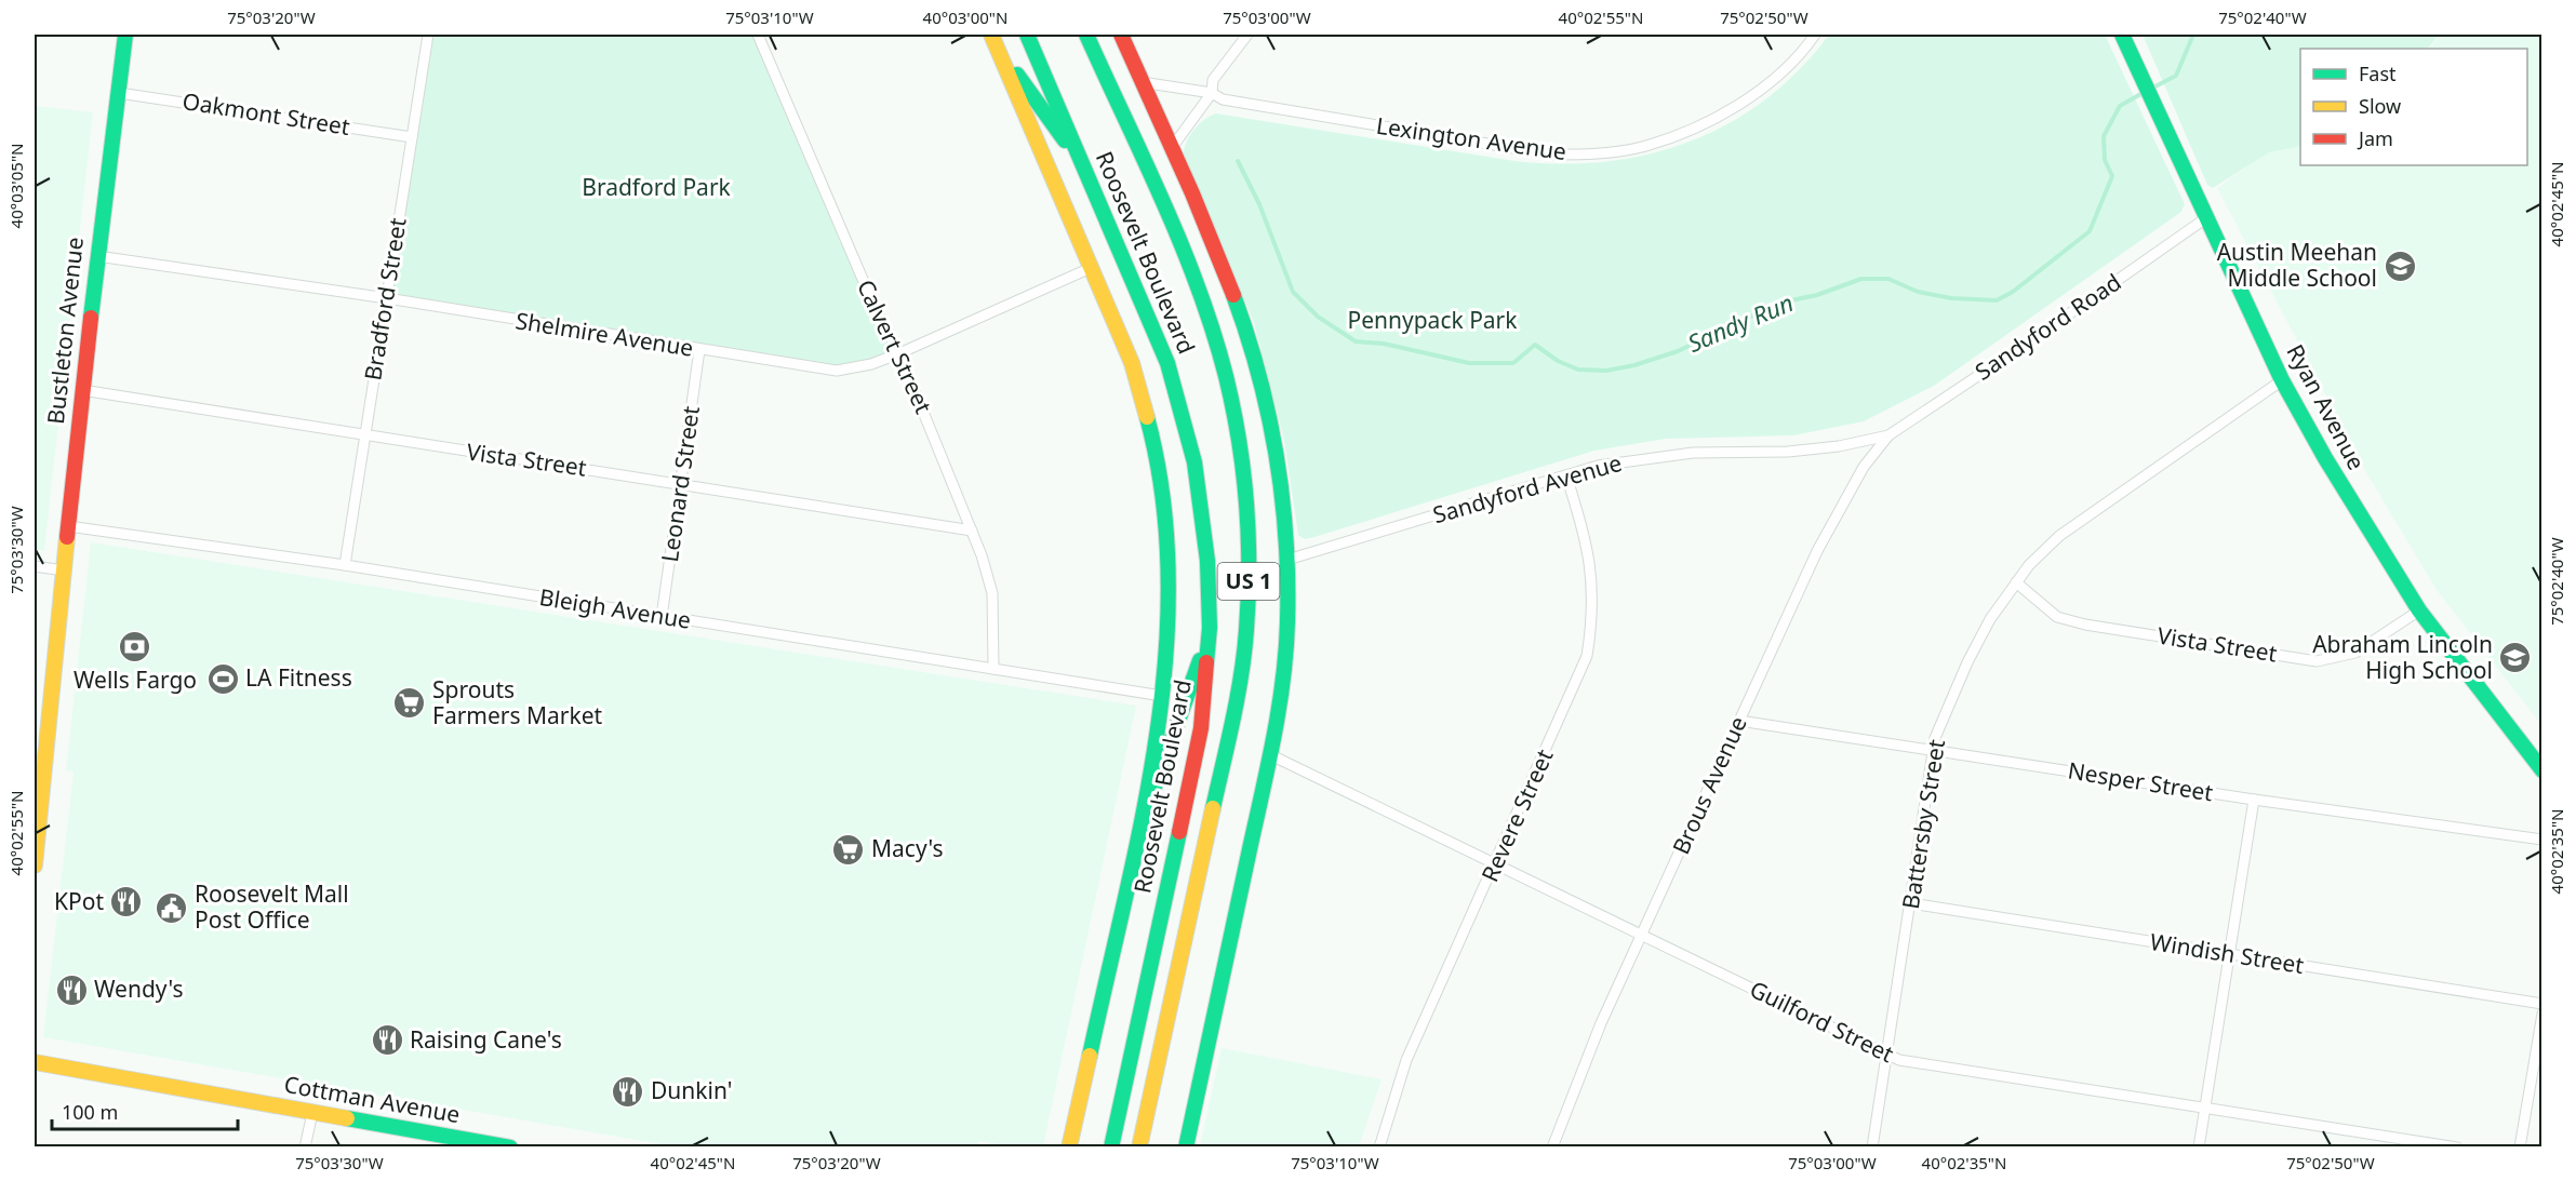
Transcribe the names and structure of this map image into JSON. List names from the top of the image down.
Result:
{
  "streets": {
    "main road": [
      "Roosevelt Boulevard",
      "Bustleton Avenue",
      "Ryan Avenue",
      "US 1",
      "Cottman Avenue"
    ],
    "street": [
      "Oakmont Street",
      "Lexington Avenue",
      "Bradford Street",
      "Sandyford Road",
      "Shelmire Avenue",
      "Calvert Street",
      "Vista Street",
      "Leonard Street",
      "Sandyford Avenue",
      "Bleigh Avenue",
      "Nesper Street",
      "Brous Avenue",
      "Revere Street",
      "Battersby Street",
      "Windish Street",
      "Guilford Street"
    ]
  },
  "crossings": [
    ["Oakmont Street", "Bradford Street"],
    ["Oakmont Street", "Bustleton Avenue"],
    ["Lexington Avenue", "US 1"],
    ["Roosevelt Boulevard", "Shelmire Avenue"],
    ["Roosevelt Boulevard", "Bleigh Avenue"],
    ["Bradford Street", "Shelmire Avenue"],
    ["Bradford Street", "Vista Street"],
    ["Bradford Street", "Bleigh Avenue"],
    ["Sandyford Road", "Ryan Avenue"],
    ["Sandyford Road", "Sandyford Avenue"],
    ["Sandyford Road", "Brous Avenue"],
    ["Bustleton Avenue", "Shelmire Avenue"],
    ["Bustleton Avenue", "Vista Street"],
    ["Bustleton Avenue", "Bleigh Avenue"],
    ["Shelmire Avenue", "Calvert Street"],
    ["Shelmire Avenue", "Leonard Street"],
    ["Calvert Street", "Vista Street"],
    ["Calvert Street", "Bleigh Avenue"],
    ["Ryan Avenue", "Vista Street"],
    ["Ryan Avenue", "Battersby Street"],
    ["Vista Street", "Leonard Street"],
    ["Vista Street", "Battersby Street"],
    ["Leonard Street", "Bleigh Avenue"],
    ["Sandyford Avenue", "US 1"],
    ["Sandyford Avenue", "Brous Avenue"],
    ["Sandyford Avenue", "Revere Street"],
    ["US 1", "Guilford Street"],
    ["Nesper Street", "Brous Avenue"],
    ["Nesper Street", "Battersby Street"],
    ["Brous Avenue", "Guilford Street"],
    ["Revere Street", "Guilford Street"],
    ["Battersby Street", "Windish Street"],
    ["Battersby Street", "Guilford Street"]
  ],
  "water": ["Sandy Run"],
  "parks": ["Bradford Park", "Pennypack Park"],
  "places": {
    "school or university": ["Austin Meehan Middle School", "Abraham Lincoln High School"],
    "bank": ["Wells Fargo"],
    "sports": ["LA Fitness"],
    "supermarket": ["Sprouts Farmers Market", "Macy's"],
    "restaurant": [
      "KPot",
      "Wendy's",
      "Raising Cane's",
      "Dunkin'"
    ],
    "public building": ["Roosevelt Mall Post Office"]
  },
  "legend": ["Fast", "Slow", "Jam"],
  "scale_bar": "100 m",
  "coordinates": [
    "75°03'20\"W",
    "75°03'10\"W",
    "40°03'00\"N",
    "75°03'00\"W",
    "40°02'55\"N",
    "75°02'50\"W",
    "75°02'40\"W",
    "40°03'05\"N",
    "40°02'45\"N",
    "75°03'30\"W",
    "40°02'35\"N"
  ]
}
